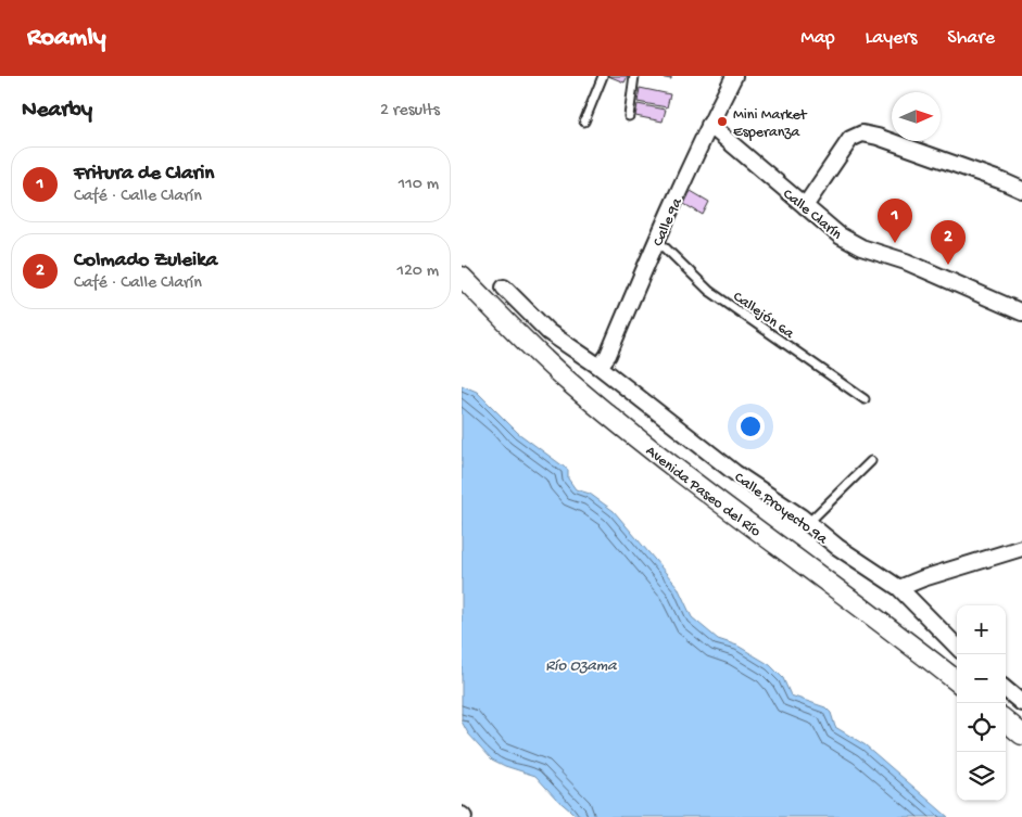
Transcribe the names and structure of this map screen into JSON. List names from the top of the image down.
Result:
{
  "streets": {
    "street": [
      "Calle Clarín",
      "Calle 9a",
      "Avenida Paseo del Río",
      "Calle Proyecto 9a"
    ],
    "lane": ["Callejón 6a"]
  },
  "crossings": [
    ["Calle Clarín", "Calle 9a"],
    ["Calle 9a", "Callejón 6a"],
    ["Calle 9a", "Calle Proyecto 9a"]
  ],
  "water": ["Río Ozama"],
  "places": ["Mini Market Esperanza"],
  "north": "right",
  "page": {
    "header": "Roamly",
    "nav": ["Map", "Layers", "Share"],
    "heading": ["Nearby", "2 results"],
    "list": [
      {
        "mark": "1",
        "name": "Fritura de Clarin",
        "note": "Café · Calle Clarín",
        "value": "110 m"
      },
      {
        "mark": "2",
        "name": "Colmado Zuleika",
        "note": "Café · Calle Clarín",
        "value": "120 m"
      }
    ],
    "pins": ["1", "2"],
    "map_buttons": ["+", "−"]
  }
}
